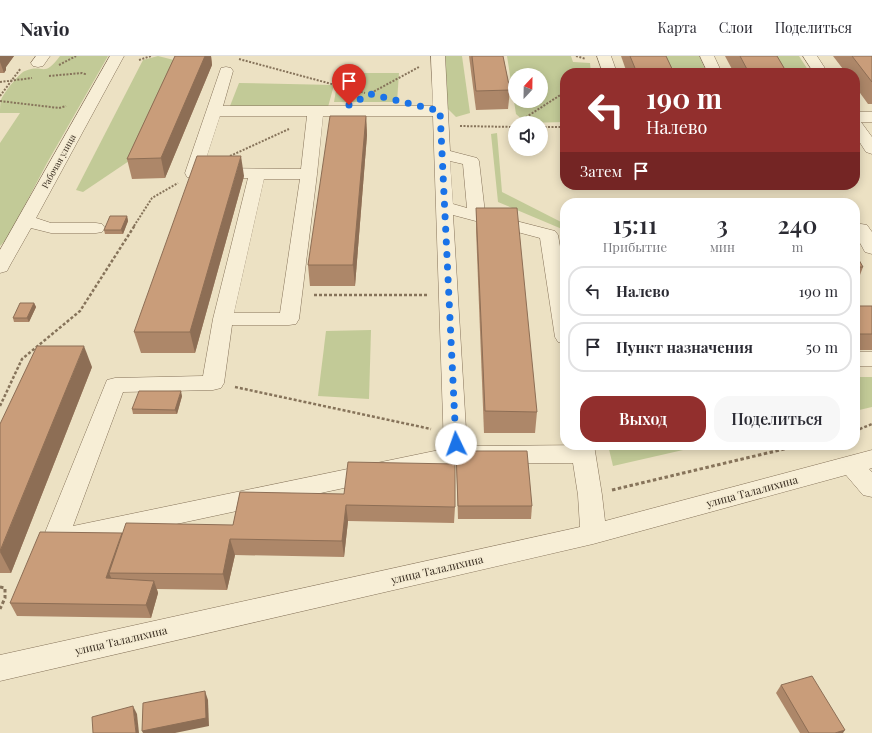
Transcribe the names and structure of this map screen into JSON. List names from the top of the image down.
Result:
{
  "streets": {
    "street": ["Рабочая улица", "улица Талалихина"]
  },
  "north": "top",
  "page": {
    "header": "Navio",
    "nav": ["Карта", "Слои", "Поделиться"],
    "turn": ["190 m", "Налево"],
    "then": "Затем",
    "eta": [
      "15:11",
      "Прибытие",
      "3",
      "мин",
      "240",
      "m"
    ],
    "list": [
      {
        "name": "Налево",
        "value": "190 m"
      },
      {
        "name": "Пункт назначения",
        "value": "50 m"
      }
    ],
    "buttons": ["Выход", "Поделиться"]
  }
}
